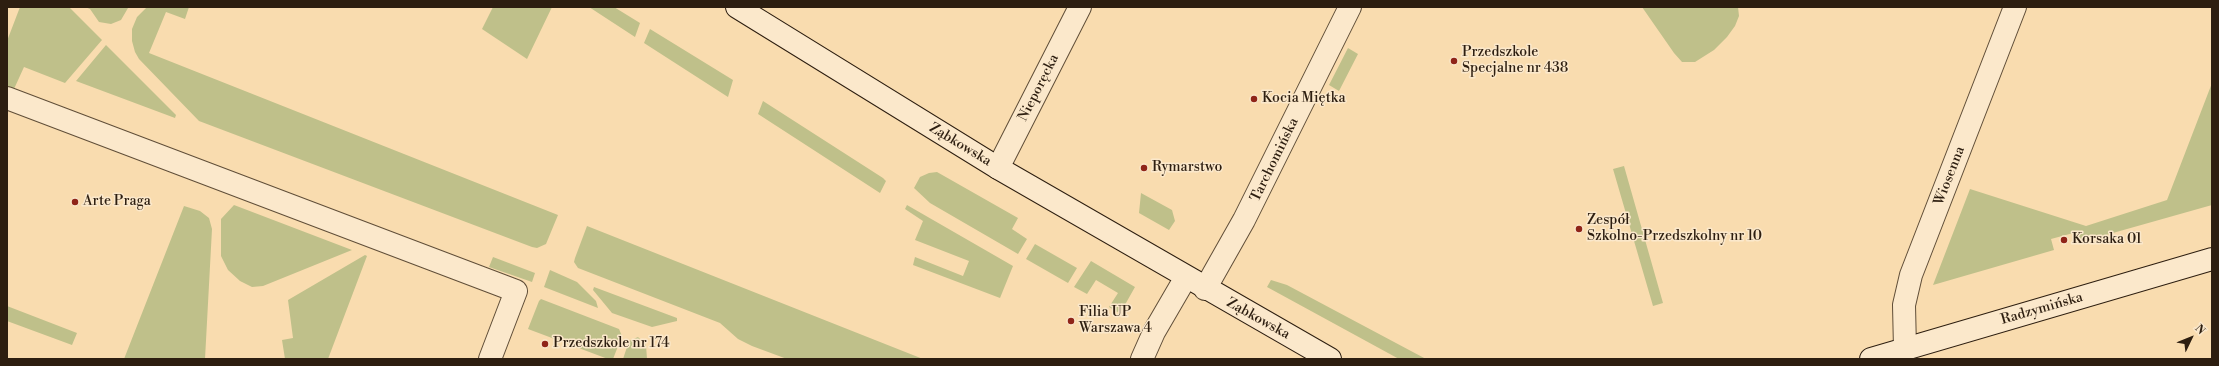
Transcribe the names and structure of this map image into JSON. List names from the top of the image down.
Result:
{
  "streets": {
    "street": [
      "Nieporęcka",
      "Ząbkowska",
      "Tarchomińska",
      "Wiosenna",
      "Radzymińska"
    ]
  },
  "crossings": [
    ["Nieporęcka", "Ząbkowska"],
    ["Ząbkowska", "Tarchomińska"],
    ["Wiosenna", "Radzymińska"]
  ],
  "places": [
    "Przedszkole Specjalne nr 438",
    "Kocia Miętka",
    "Rymarstwo",
    "Arte Praga",
    "Zespół Szkolno-Przedszkolny nr 10",
    "Korsaka 01",
    "Filia UP Warszawa 4",
    "Przedszkole nr 174"
  ],
  "north": "top right"
}
